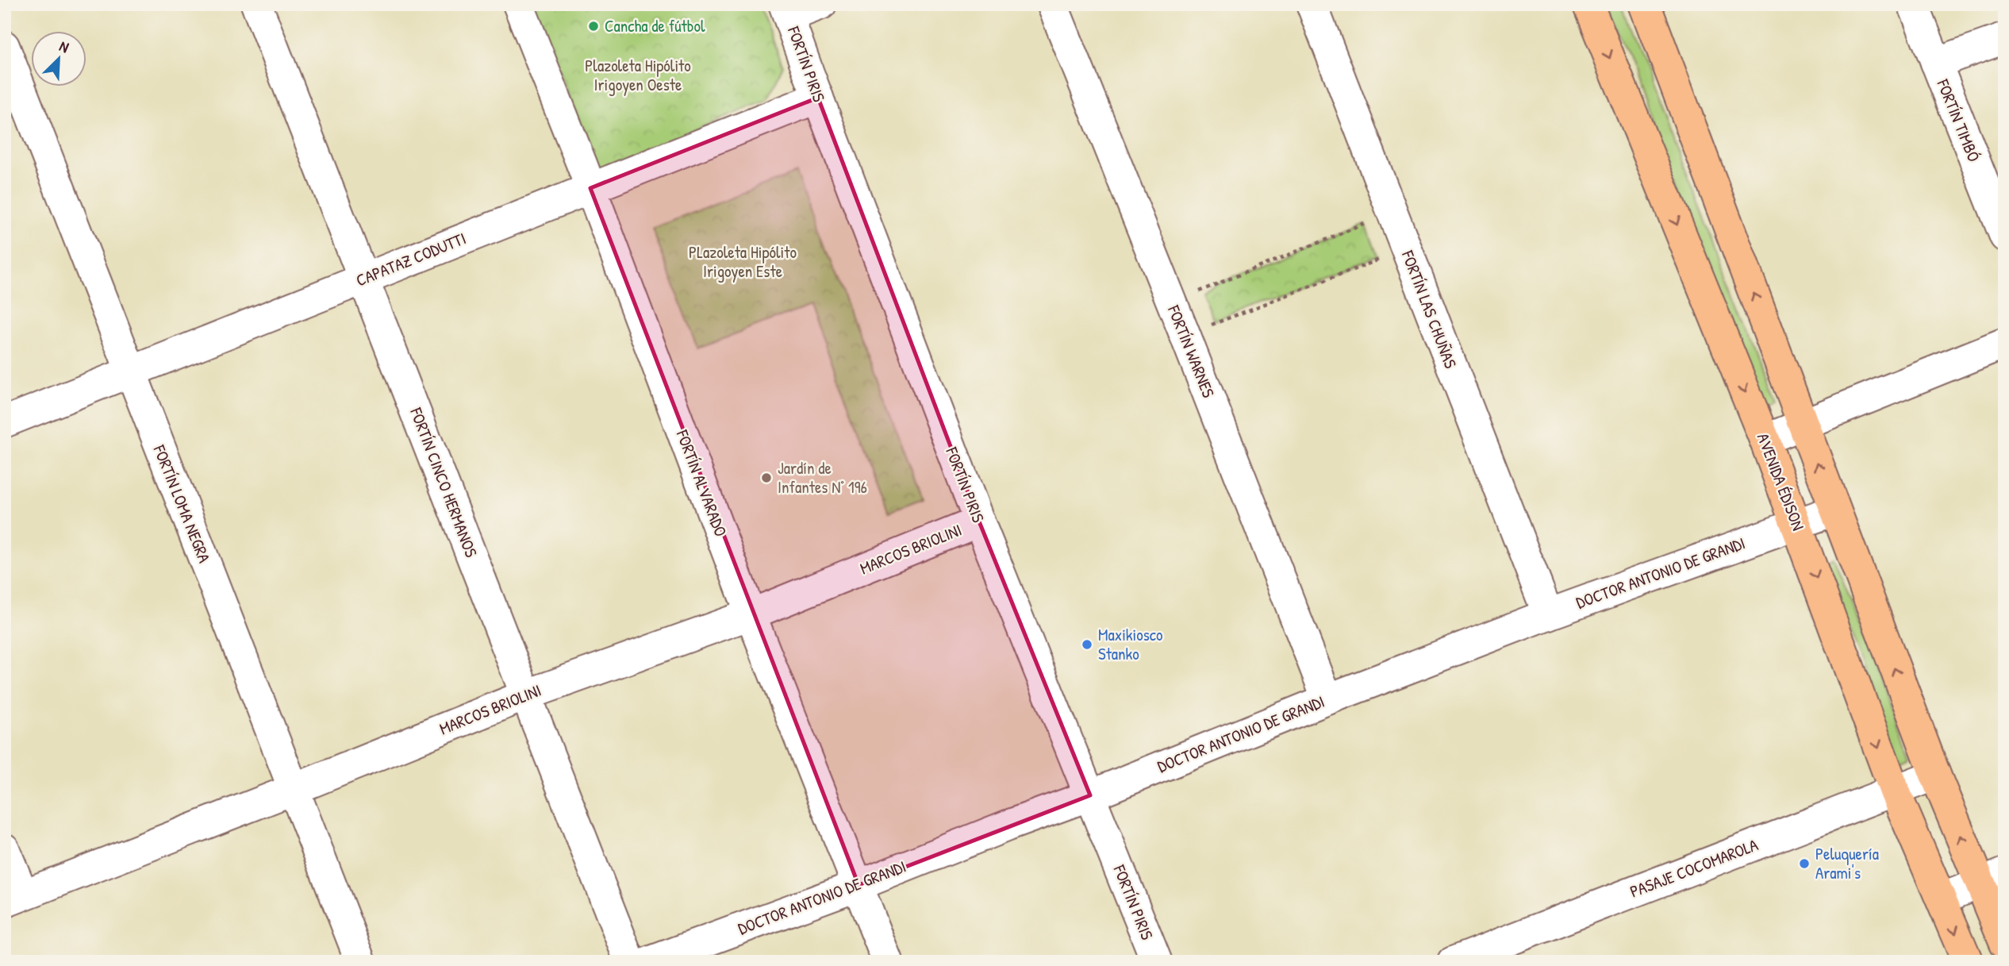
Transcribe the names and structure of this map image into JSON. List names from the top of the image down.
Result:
{
  "streets": {
    "main road": ["AVENIDA ÉDISON"],
    "street": [
      "FORTÍN PIRIS",
      "FORTÍN TIMBÓ",
      "CAPATAZ CODUTTI",
      "FORTÍN LAS CHUÑAS",
      "FORTÍN WARNES",
      "FORTÍN CINCO HERMANOS",
      "FORTÍN ALVARADO",
      "FORTÍN LOMA NEGRA",
      "MARCOS BRIOLINI",
      "DOCTOR ANTONIO DE GRANDI",
      "PASAJE COCOMAROLA"
    ]
  },
  "crossings": [
    ["FORTÍN PIRIS", "CAPATAZ CODUTTI"],
    ["FORTÍN PIRIS", "MARCOS BRIOLINI"],
    ["FORTÍN PIRIS", "DOCTOR ANTONIO DE GRANDI"],
    ["CAPATAZ CODUTTI", "FORTÍN CINCO HERMANOS"],
    ["CAPATAZ CODUTTI", "FORTÍN ALVARADO"],
    ["CAPATAZ CODUTTI", "FORTÍN LOMA NEGRA"],
    ["FORTÍN LAS CHUÑAS", "DOCTOR ANTONIO DE GRANDI"],
    ["FORTÍN WARNES", "DOCTOR ANTONIO DE GRANDI"],
    ["AVENIDA ÉDISON", "DOCTOR ANTONIO DE GRANDI"],
    ["AVENIDA ÉDISON", "PASAJE COCOMAROLA"],
    ["FORTÍN CINCO HERMANOS", "MARCOS BRIOLINI"],
    ["FORTÍN ALVARADO", "MARCOS BRIOLINI"],
    ["FORTÍN ALVARADO", "DOCTOR ANTONIO DE GRANDI"],
    ["FORTÍN LOMA NEGRA", "MARCOS BRIOLINI"]
  ],
  "parks": ["Plazoleta Hipólito Irigoyen Oeste", "PLazoleta Hipólito Irigoyen Este"],
  "places": [
    "Cancha de fútbol",
    "Jardín de Infantes N° 196",
    "Maxikiosco Stanko",
    "Peluquería Arami's"
  ],
  "north": "top right"
}
